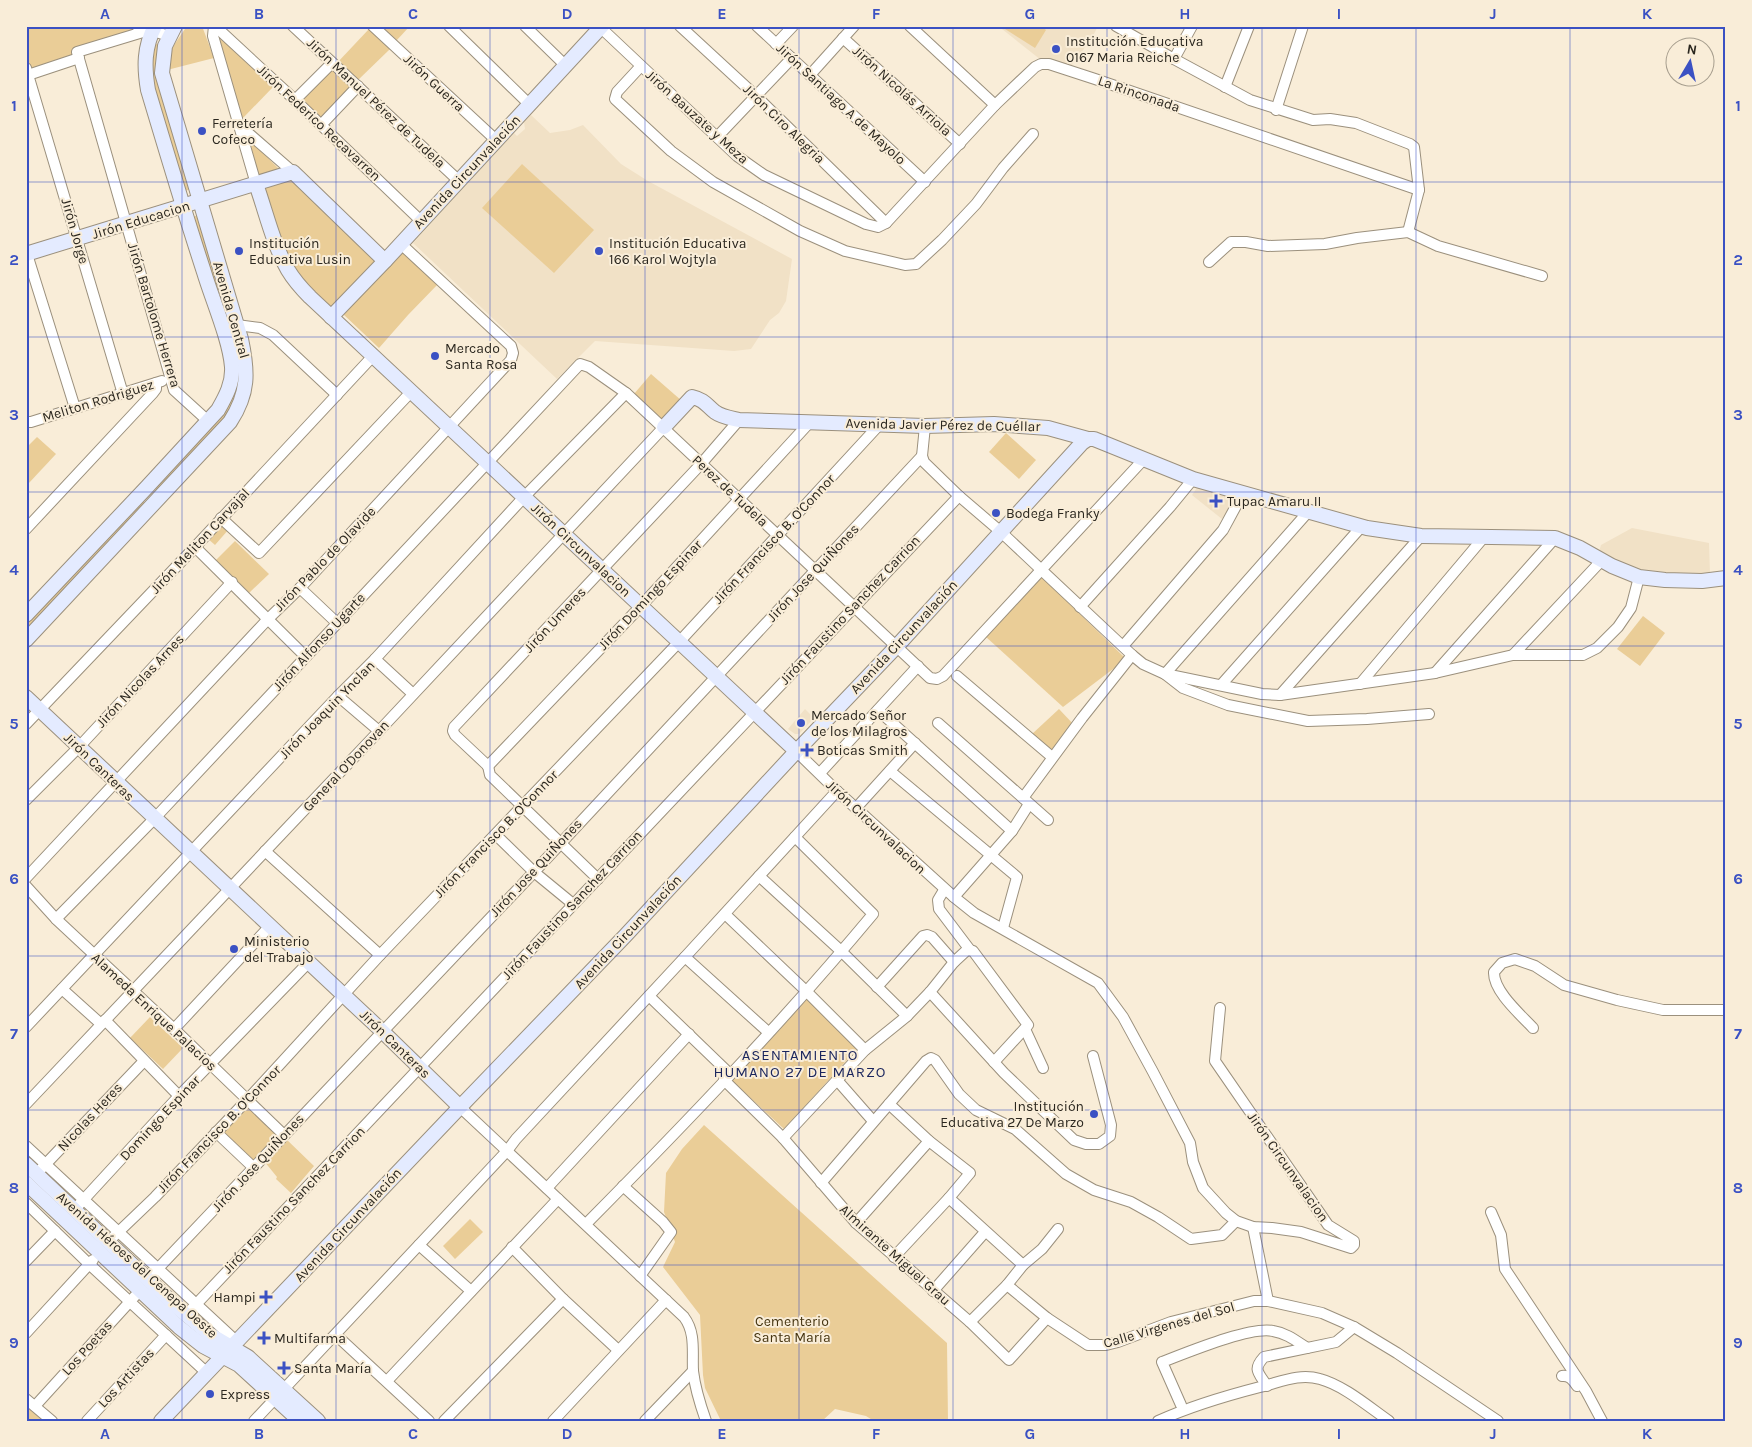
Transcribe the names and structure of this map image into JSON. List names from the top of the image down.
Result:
{
  "streets": {
    "street": [
      "Jirón Guerra",
      "Jirón Nicolás Arriola",
      "La Rinconada",
      "Jirón Manuel Pérez de Tudela",
      "Jirón Santiago A de Mayolo",
      "Jirón Bauzate y Meza",
      "Jirón Federico Recavarren",
      "Jirón Ciro Alegria",
      "Avenida Circunvalación",
      "Jirón Educacion",
      "Jirón Jorge",
      "Avenida Central",
      "Jirón Bartolome Herrera",
      "Meliton Rodriguez",
      "Avenida Javier Pérez de Cuéllar",
      "Perez de Tudela",
      "Jirón Francisco B. O'Connor",
      "Jirón Meliton Carvajal",
      "Jirón Circunvalacion",
      "Jirón Pablo de Olavide",
      "Jirón Jose QuiÑones",
      "Jirón Domingo Espinar",
      "Jirón Faustino Sanchez Carrion",
      "Jirón Umeres",
      "Jirón Alfonso Ugarte",
      "Jirón Nicolas Arnes",
      "Jirón Joaquin Ynclan",
      "General O'Donovan",
      "Jirón Canteras",
      "Alameda Enrique Palacios",
      "Nicolas Heres",
      "Domingo Espinar",
      "Almirante Miguel Grau",
      "Avenida Héroes del Cenepa Oeste",
      "Calle Virgenes del Sol",
      "Los Poetas",
      "Los Artistas"
    ]
  },
  "crossings": [
    ["Jirón Guerra", "Avenida Circunvalación"],
    ["Jirón Nicolás Arriola", "La Rinconada"],
    ["La Rinconada", "Jirón Santiago A de Mayolo"],
    ["La Rinconada", "Jirón Bauzate y Meza"],
    ["La Rinconada", "Jirón Ciro Alegria"],
    ["Jirón Manuel Pérez de Tudela", "Avenida Circunvalación"],
    ["Jirón Bauzate y Meza", "Jirón Ciro Alegria"],
    ["Jirón Bauzate y Meza", "Avenida Circunvalación"],
    ["Jirón Federico Recavarren", "Avenida Circunvalación"],
    ["Avenida Circunvalación", "Avenida Javier Pérez de Cuéllar"],
    ["Avenida Circunvalación", "Perez de Tudela"],
    ["Avenida Circunvalación", "Jirón Circunvalacion"],
    ["Avenida Circunvalación", "Jirón Pablo de Olavide"],
    ["Avenida Circunvalación", "Jirón Canteras"],
    ["Avenida Circunvalación", "Avenida Héroes del Cenepa Oeste"],
    ["Jirón Educacion", "Jirón Jorge"],
    ["Jirón Educacion", "Avenida Central"],
    ["Jirón Educacion", "Jirón Bartolome Herrera"],
    ["Jirón Educacion", "Jirón Circunvalacion"],
    ["Jirón Jorge", "Meliton Rodriguez"],
    ["Avenida Central", "Jirón Bartolome Herrera"],
    ["Jirón Bartolome Herrera", "Meliton Rodriguez"],
    ["Avenida Javier Pérez de Cuéllar", "Perez de Tudela"],
    ["Avenida Javier Pérez de Cuéllar", "Jirón Francisco B. O'Connor"],
    ["Avenida Javier Pérez de Cuéllar", "Jirón Domingo Espinar"],
    ["Avenida Javier Pérez de Cuéllar", "Jirón Umeres"],
    ["Avenida Javier Pérez de Cuéllar", "General O'Donovan"],
    ["Perez de Tudela", "Jirón Francisco B. O'Connor"],
    ["Perez de Tudela", "Jirón Jose QuiÑones"],
    ["Perez de Tudela", "Jirón Domingo Espinar"],
    ["Perez de Tudela", "Jirón Faustino Sanchez Carrion"],
    ["Perez de Tudela", "Jirón Umeres"],
    ["Perez de Tudela", "Jirón Alfonso Ugarte"],
    ["Perez de Tudela", "Jirón Joaquin Ynclan"],
    ["Perez de Tudela", "General O'Donovan"],
    ["Jirón Francisco B. O'Connor", "Jirón Circunvalacion"],
    ["Jirón Francisco B. O'Connor", "Jirón Canteras"],
    ["Jirón Francisco B. O'Connor", "Alameda Enrique Palacios"],
    ["Jirón Francisco B. O'Connor", "Avenida Héroes del Cenepa Oeste"],
    ["Jirón Meliton Carvajal", "Jirón Circunvalacion"],
    ["Jirón Meliton Carvajal", "Jirón Canteras"],
    ["Jirón Circunvalacion", "Jirón Pablo de Olavide"],
    ["Jirón Circunvalacion", "Jirón Jose QuiÑones"],
    ["Jirón Circunvalacion", "Jirón Domingo Espinar"],
    ["Jirón Circunvalacion", "Jirón Faustino Sanchez Carrion"],
    ["Jirón Circunvalacion", "Jirón Umeres"],
    ["Jirón Circunvalacion", "Jirón Alfonso Ugarte"],
    ["Jirón Circunvalacion", "Jirón Joaquin Ynclan"],
    ["Jirón Circunvalacion", "General O'Donovan"],
    ["Jirón Pablo de Olavide", "Jirón Canteras"],
    ["Jirón Jose QuiÑones", "Jirón Canteras"],
    ["Jirón Jose QuiÑones", "Alameda Enrique Palacios"],
    ["Jirón Jose QuiÑones", "Avenida Héroes del Cenepa Oeste"],
    ["Jirón Jose QuiÑones", "Los Poetas"],
    ["Jirón Domingo Espinar", "Jirón Umeres"],
    ["Jirón Faustino Sanchez Carrion", "Jirón Canteras"],
    ["Jirón Faustino Sanchez Carrion", "Avenida Héroes del Cenepa Oeste"],
    ["Jirón Alfonso Ugarte", "Jirón Canteras"],
    ["Jirón Alfonso Ugarte", "Alameda Enrique Palacios"],
    ["Jirón Nicolas Arnes", "Jirón Canteras"],
    ["Jirón Joaquin Ynclan", "Jirón Canteras"],
    ["Jirón Joaquin Ynclan", "Alameda Enrique Palacios"],
    ["General O'Donovan", "Jirón Canteras"],
    ["General O'Donovan", "Alameda Enrique Palacios"],
    ["Jirón Canteras", "Domingo Espinar"],
    ["Alameda Enrique Palacios", "Domingo Espinar"],
    ["Nicolas Heres", "Avenida Héroes del Cenepa Oeste"],
    ["Domingo Espinar", "Avenida Héroes del Cenepa Oeste"],
    ["Almirante Miguel Grau", "Calle Virgenes del Sol"],
    ["Avenida Héroes del Cenepa Oeste", "Los Poetas"]
  ],
  "districts": ["ASENTAMIENTO HUMANO 27 DE MARZO"],
  "parks": ["Cementerio Santa María"],
  "places": {
    "other": [
      "Institución Educativa 0167 Maria Reiche",
      "Ferretería Cofeco",
      "Institución Educativa Lusin",
      "Institución Educativa 166 Karol Wojtyla",
      "Mercado Santa Rosa",
      "Bodega Franky",
      "Mercado Señor de los Milagros",
      "Ministerio del Trabajo",
      "Institución Educativa 27 De Marzo",
      "Express"
    ],
    "health": [
      "Tupac Amaru II",
      "Boticas Smith",
      "Hampi",
      "Multifarma",
      "Santa María"
    ]
  },
  "north": "top",
  "grid": {
    "columns": [
      "A",
      "B",
      "C",
      "D",
      "E",
      "F",
      "G",
      "H",
      "I",
      "J",
      "K"
    ],
    "rows": [
      "1",
      "2",
      "3",
      "4",
      "5",
      "6",
      "7",
      "8",
      "9"
    ]
  }
}
